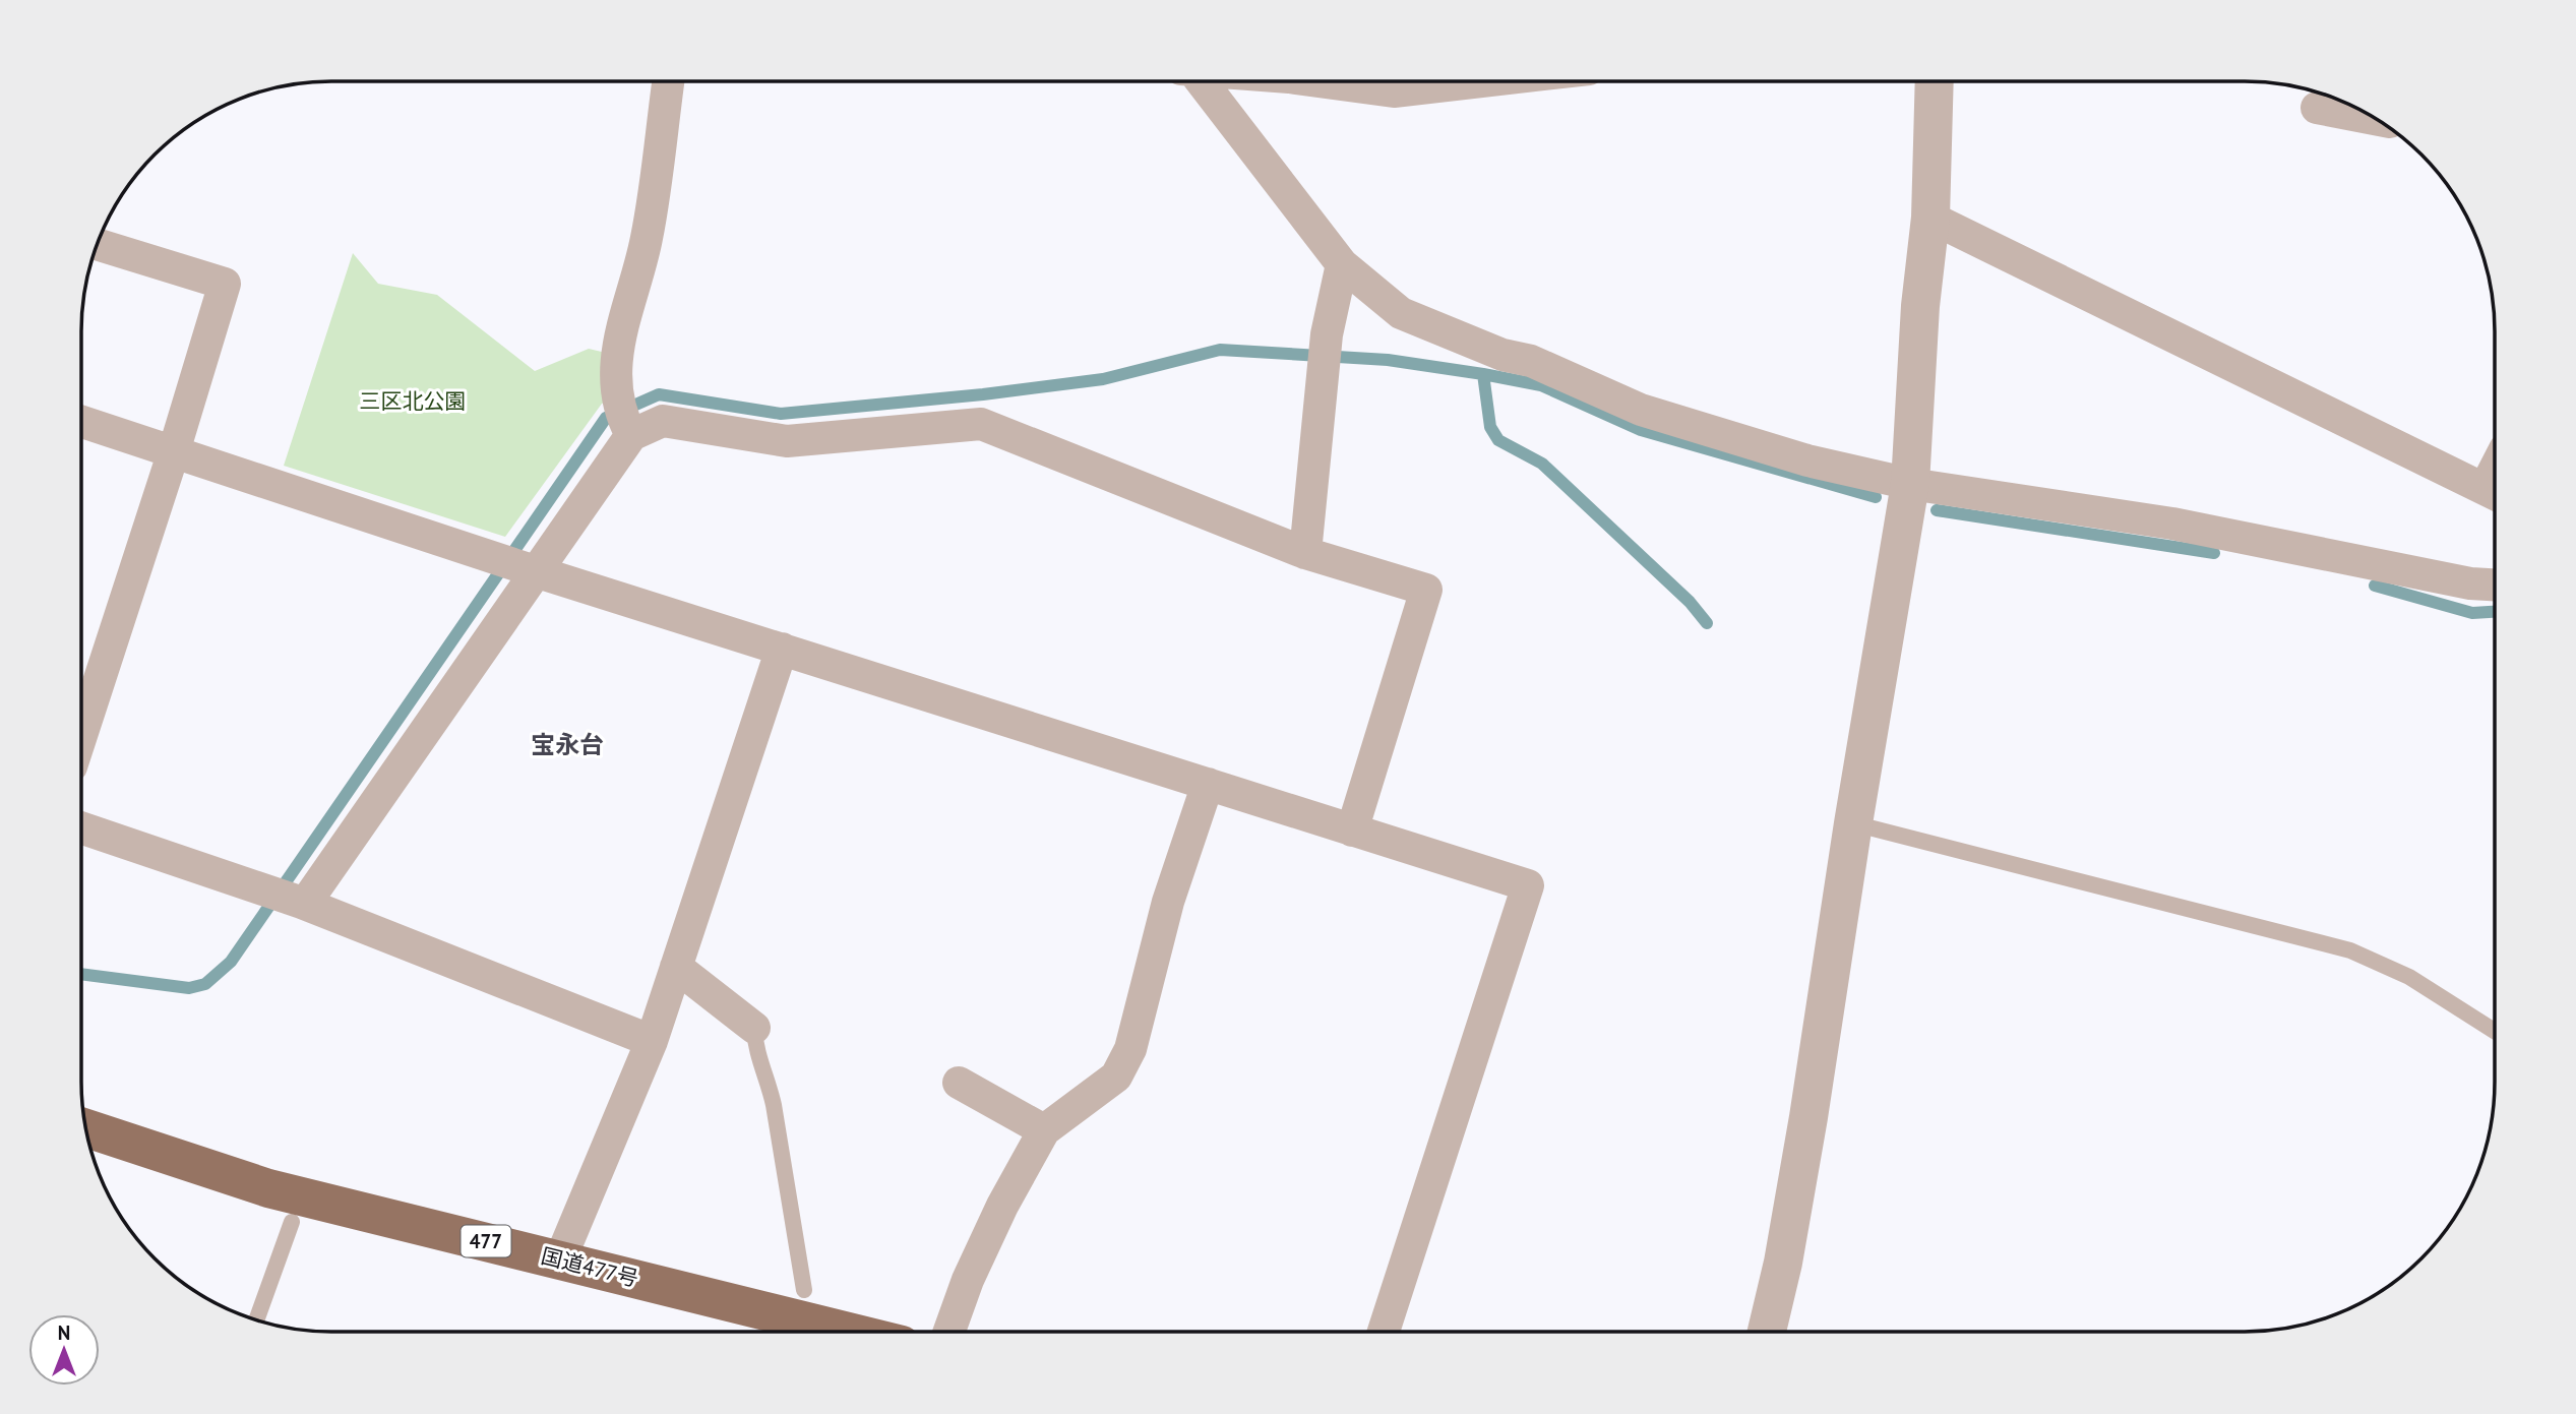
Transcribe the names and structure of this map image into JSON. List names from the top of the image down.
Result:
{
  "streets": {
    "highway": ["477", "国道477号"]
  },
  "districts": ["宝永台"],
  "parks": ["三区北公園"],
  "north": "top"
}
